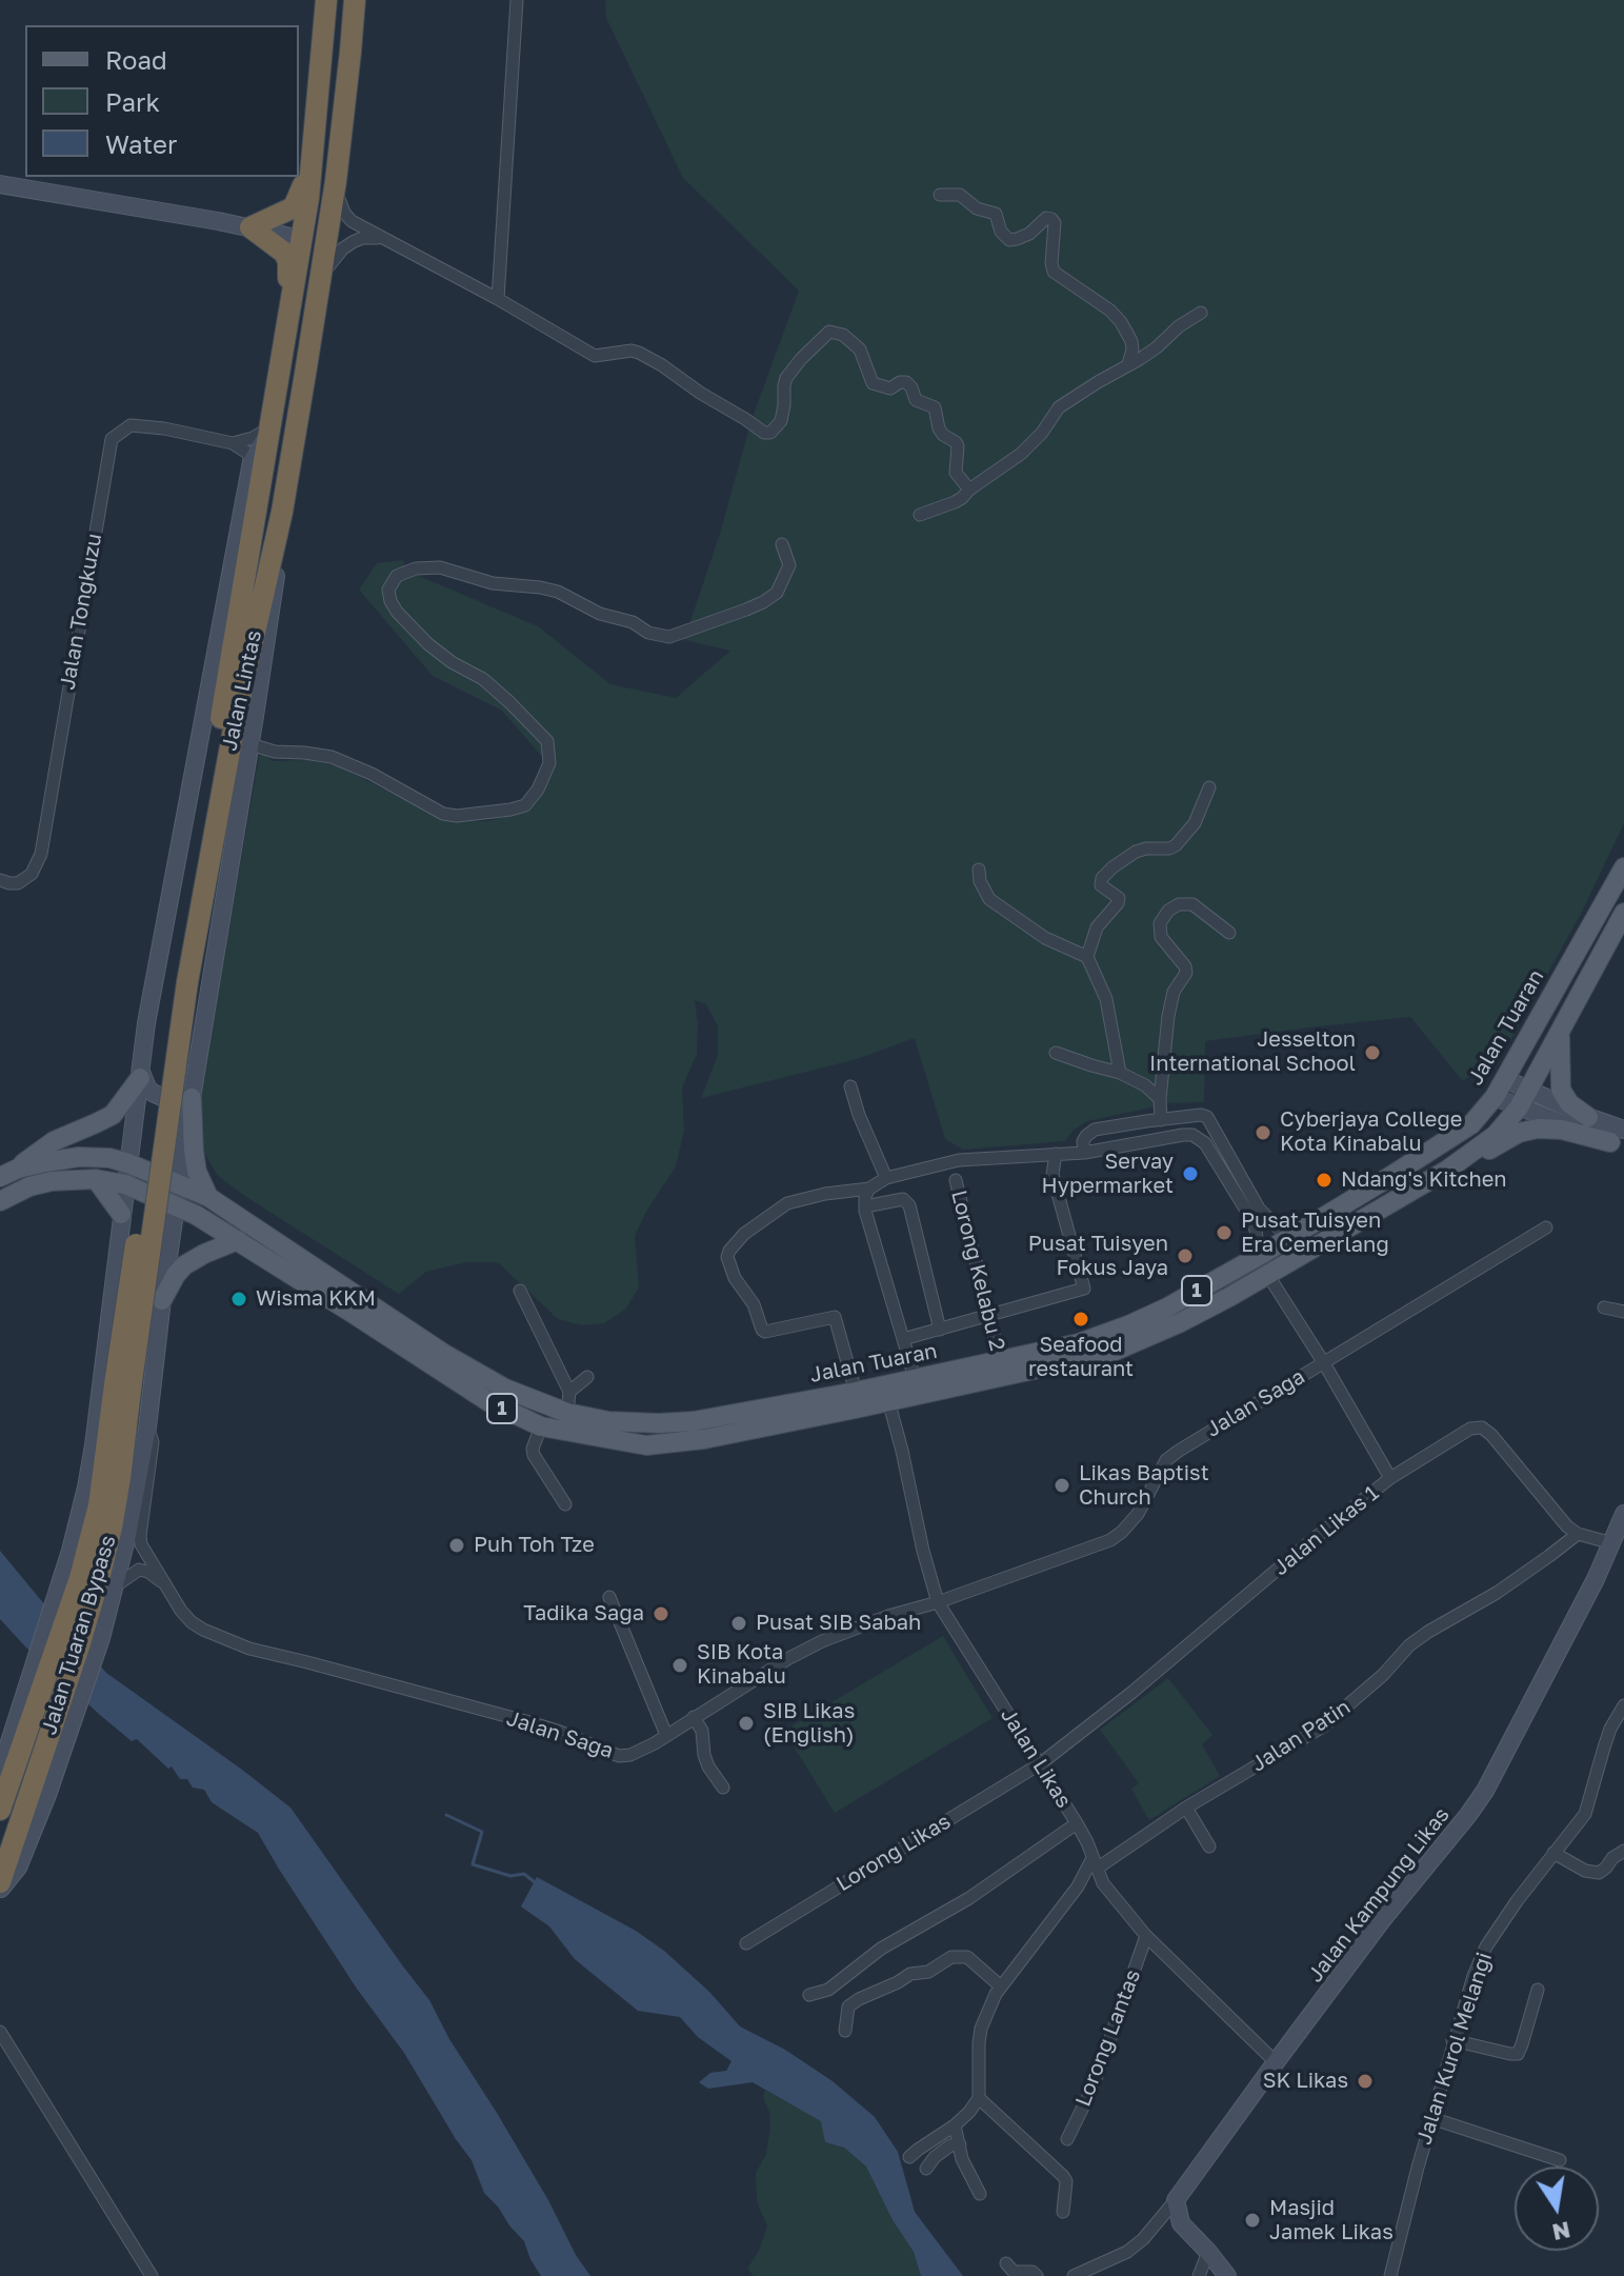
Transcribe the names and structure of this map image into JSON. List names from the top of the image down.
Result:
{
  "streets": {
    "highway": ["Jalan Lintas", "Jalan Tuaran Bypass"],
    "main road": ["Jalan Tuaran", "1"],
    "street": [
      "Jalan Tongkuzu",
      "Lorong Kelabu 2",
      "Jalan Saga",
      "Jalan Likas 1",
      "Jalan Patin",
      "Jalan Likas",
      "Lorong Likas",
      "Jalan Kampung Likas",
      "Lorong Lantas",
      "Jalan Kurol Melangi"
    ]
  },
  "crossings": [
    ["Jalan Lintas", "Jalan Tuaran Bypass"],
    ["Jalan Tuaran", "Lorong Kelabu 2"],
    ["Jalan Tuaran", "Jalan Likas"],
    ["Jalan Saga", "Jalan Likas"],
    ["Jalan Likas 1", "Jalan Patin"],
    ["Jalan Likas 1", "Jalan Likas"],
    ["Jalan Likas 1", "Lorong Likas"],
    ["Jalan Likas 1", "Jalan Kampung Likas"],
    ["Jalan Patin", "Jalan Likas"],
    ["Jalan Likas", "Lorong Likas"],
    ["Jalan Likas", "Jalan Kampung Likas"],
    ["Jalan Likas", "Lorong Lantas"]
  ],
  "places": [
    "Jesselton International School",
    "Cyberjaya College Kota Kinabalu",
    "Servay Hypermarket",
    "Ndang's Kitchen",
    "Pusat Tuisyen Era Cemerlang",
    "Pusat Tuisyen Fokus Jaya",
    "Wisma KKM",
    "Seafood restaurant",
    "Likas Baptist Church",
    "Puh Toh Tze",
    "Tadika Saga",
    "Pusat SIB Sabah",
    "SIB Kota Kinabalu",
    "SIB Likas (English)",
    "SK Likas",
    "Masjid Jamek Likas"
  ],
  "legend": ["Road", "Park", "Water"],
  "north": "bottom"
}
